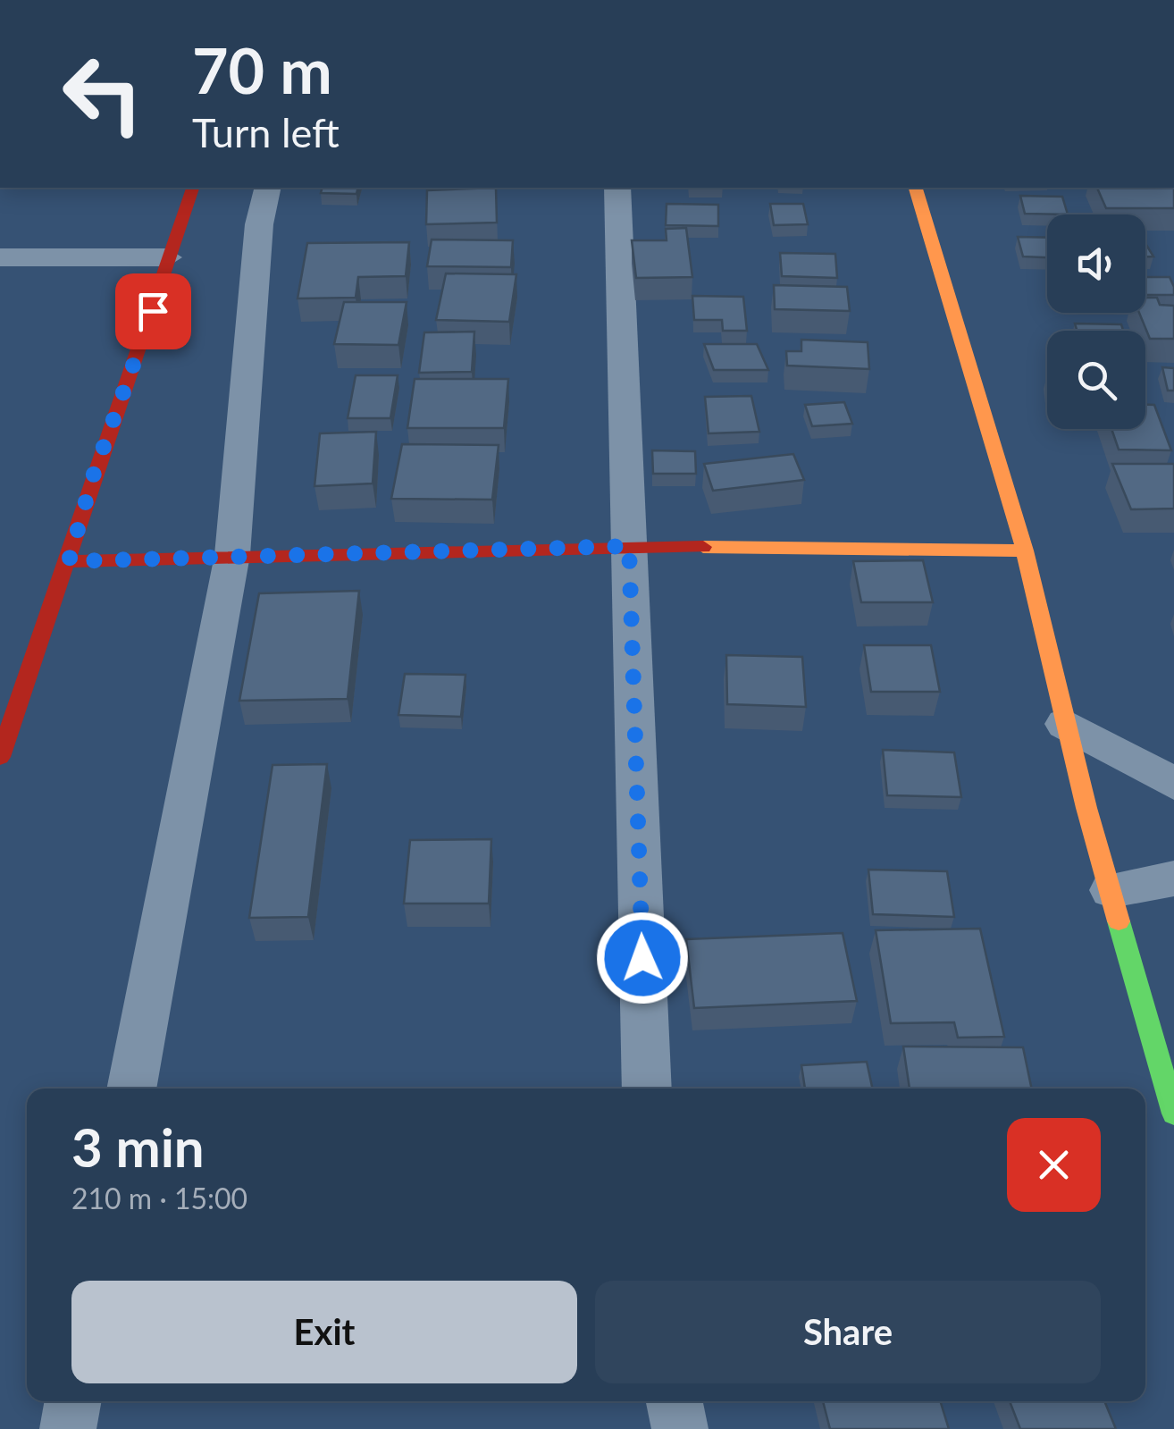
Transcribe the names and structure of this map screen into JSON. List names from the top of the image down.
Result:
{
  "page": {
    "turn": ["70 m", "Turn left"],
    "heading": ["3 min", "210 m · 15:00"],
    "buttons": ["Exit", "Share"]
  }
}
